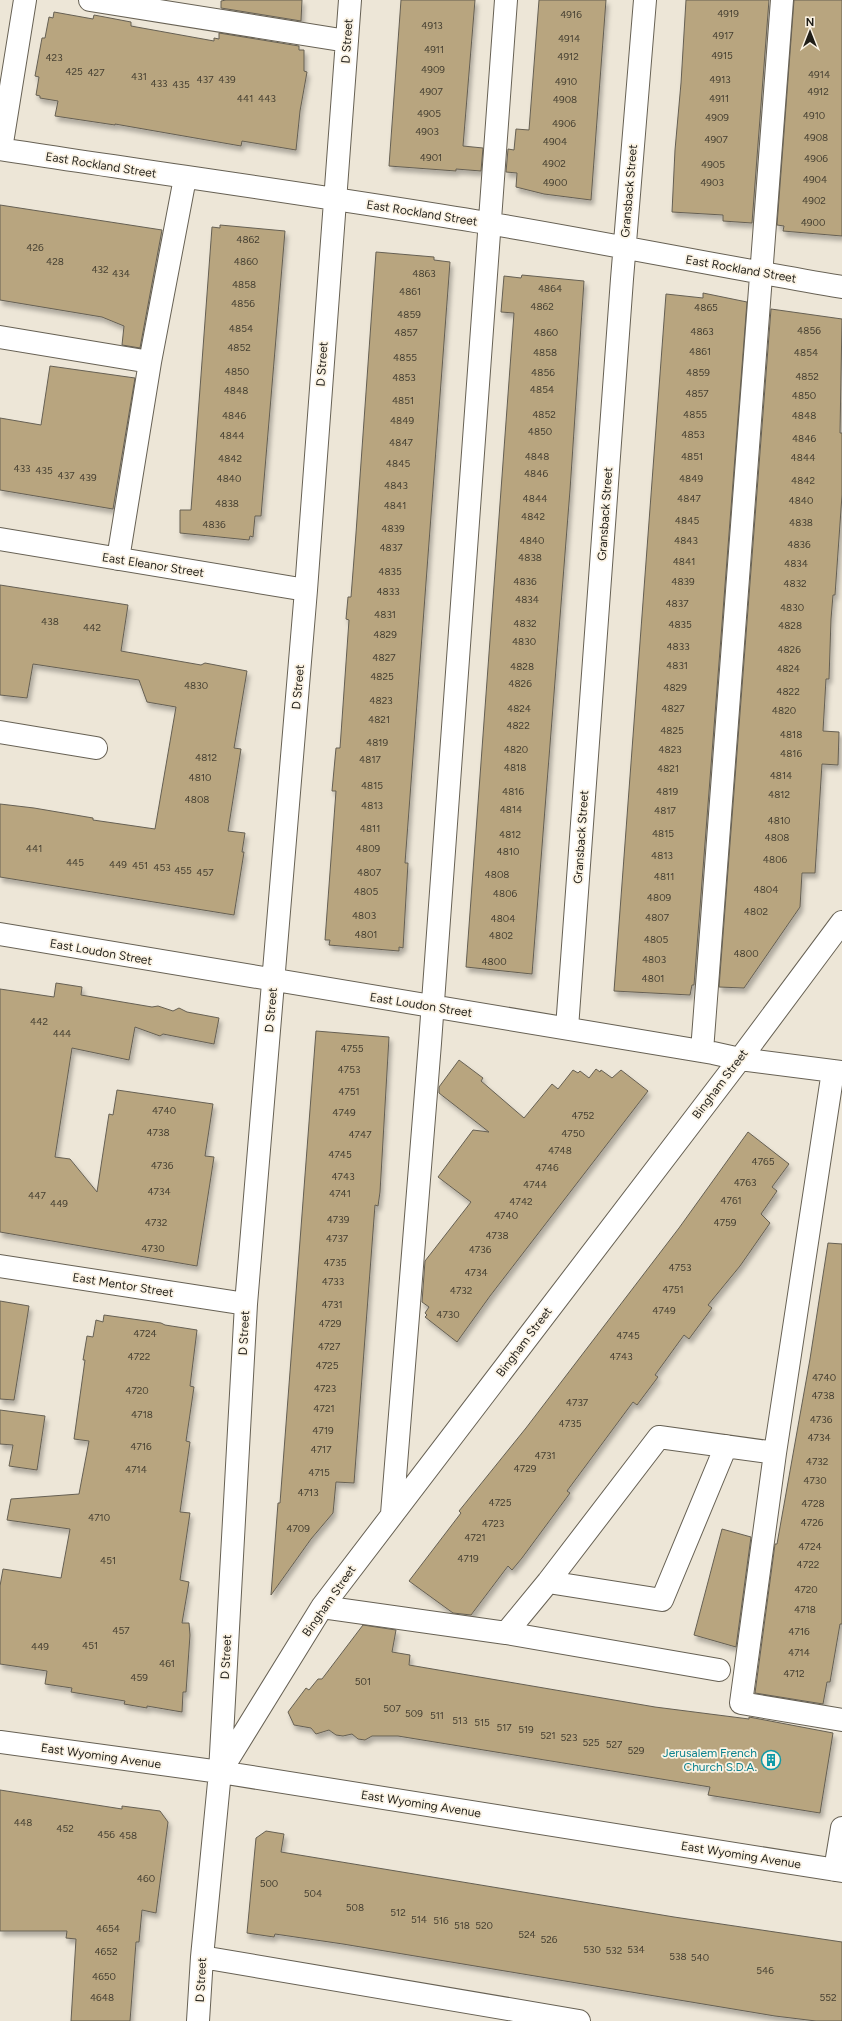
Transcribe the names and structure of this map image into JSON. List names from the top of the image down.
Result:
{
  "streets": {
    "street": [
      "D Street",
      "East Rockland Street",
      "Gransback Street",
      "East Eleanor Street",
      "East Loudon Street",
      "Bingham Street",
      "East Mentor Street",
      "East Wyoming Avenue"
    ]
  },
  "crossings": [
    ["D Street", "East Rockland Street"],
    ["D Street", "East Eleanor Street"],
    ["D Street", "East Loudon Street"],
    ["D Street", "Bingham Street"],
    ["D Street", "East Mentor Street"],
    ["D Street", "East Wyoming Avenue"],
    ["East Rockland Street", "Gransback Street"],
    ["Gransback Street", "East Loudon Street"],
    ["East Loudon Street", "Bingham Street"],
    ["Bingham Street", "East Wyoming Avenue"]
  ],
  "places": {
    "building": ["Jerusalem French Church S.D.A."]
  },
  "house_numbers": [
    "4919",
    "4916",
    "4913",
    "4917",
    "4914",
    "4911",
    "4915",
    "4912",
    "423",
    "4909",
    "425",
    "427",
    "4914",
    "431",
    "437",
    "439",
    "4913",
    "4910",
    "433",
    "435",
    "4907",
    "4912",
    "441",
    "443",
    "4911",
    "4908",
    "4905",
    "4910",
    "4909",
    "4906",
    "4903",
    "4908",
    "4907",
    "4904",
    "4901",
    "4906",
    "4902",
    "4905",
    "4904",
    "4900",
    "4903",
    "4902",
    "4900",
    "4862",
    "426",
    "428",
    "4860",
    "432",
    "434",
    "4863",
    "4858",
    "4864",
    "4861",
    "4856",
    "4862",
    "4865",
    "4859",
    "4854",
    "4856",
    "4863",
    "4857",
    "4860",
    "4852",
    "4861",
    "4858",
    "4854",
    "4855",
    "4850",
    "4856",
    "4859",
    "4852",
    "4853",
    "4854",
    "4848",
    "4857",
    "4850",
    "4851",
    "4852",
    "4855",
    "4846",
    "4848",
    "4849",
    "4850",
    "4853",
    "4844",
    "4846",
    "4847",
    "4848",
    "4851",
    "4844",
    "4842",
    "4845",
    "433",
    "435",
    "4846",
    "437",
    "439",
    "4840",
    "4849",
    "4842",
    "4843",
    "4844",
    "4847",
    "4840",
    "4838",
    "4841",
    "4842",
    "4845",
    "4838",
    "4836",
    "4839",
    "4840",
    "4843",
    "4836",
    "4837",
    "4838",
    "4841",
    "4834",
    "4835",
    "4836",
    "4839",
    "4832",
    "4833",
    "4834",
    "4837",
    "4830",
    "4831",
    "438",
    "4832",
    "4835",
    "4828",
    "442",
    "4829",
    "4830",
    "4833",
    "4826",
    "4827",
    "4831",
    "4828",
    "4824",
    "4825",
    "4826",
    "4830",
    "4829",
    "4822",
    "4823",
    "4824",
    "4827",
    "4820",
    "4821",
    "4822",
    "4825",
    "4818",
    "4819",
    "4820",
    "4823",
    "4816",
    "4812",
    "4817",
    "4818",
    "4821",
    "4814",
    "4810",
    "4815",
    "4816",
    "4819",
    "4812",
    "4808",
    "4813",
    "4814",
    "4817",
    "4810",
    "4811",
    "4815",
    "4812",
    "4808",
    "441",
    "4809",
    "4810",
    "4813",
    "4806",
    "445",
    "449",
    "451",
    "453",
    "455",
    "457",
    "4807",
    "4808",
    "4811",
    "4804",
    "4805",
    "4806",
    "4809",
    "4802",
    "4803",
    "4807",
    "4804",
    "4801",
    "4802",
    "4805",
    "4800",
    "4803",
    "4800",
    "4801",
    "442",
    "444",
    "4755",
    "4753",
    "4751",
    "4740",
    "4749",
    "4752",
    "4738",
    "4750",
    "4747",
    "4748",
    "4745",
    "4765",
    "4736",
    "4746",
    "4743",
    "4763",
    "4744",
    "4734",
    "4741",
    "447",
    "4761",
    "4742",
    "449",
    "4740",
    "4739",
    "4732",
    "4759",
    "4738",
    "4737",
    "4730",
    "4736",
    "4735",
    "4753",
    "4734",
    "4733",
    "4751",
    "4732",
    "4731",
    "4749",
    "4730",
    "4729",
    "4724",
    "4745",
    "4727",
    "4722",
    "4743",
    "4725",
    "4740",
    "4723",
    "4720",
    "4738",
    "4737",
    "4721",
    "4718",
    "4736",
    "4735",
    "4719",
    "4734",
    "4716",
    "4717",
    "4731",
    "4732",
    "4729",
    "4714",
    "4715",
    "4730",
    "4713",
    "4725",
    "4728",
    "4710",
    "4726",
    "4723",
    "4709",
    "4721",
    "4724",
    "4719",
    "451",
    "4722",
    "4720",
    "4718",
    "457",
    "4716",
    "451",
    "449",
    "4714",
    "461",
    "4712",
    "459",
    "501",
    "507",
    "509",
    "511",
    "513",
    "515",
    "517",
    "519",
    "521",
    "523",
    "525",
    "527",
    "529",
    "448",
    "452",
    "456",
    "458",
    "460",
    "500",
    "504",
    "508",
    "512",
    "514",
    "516",
    "518",
    "520",
    "4654",
    "524",
    "526",
    "530",
    "534",
    "532",
    "4652",
    "538",
    "540",
    "546",
    "4650",
    "4648",
    "552"
  ],
  "north": "top"
}
